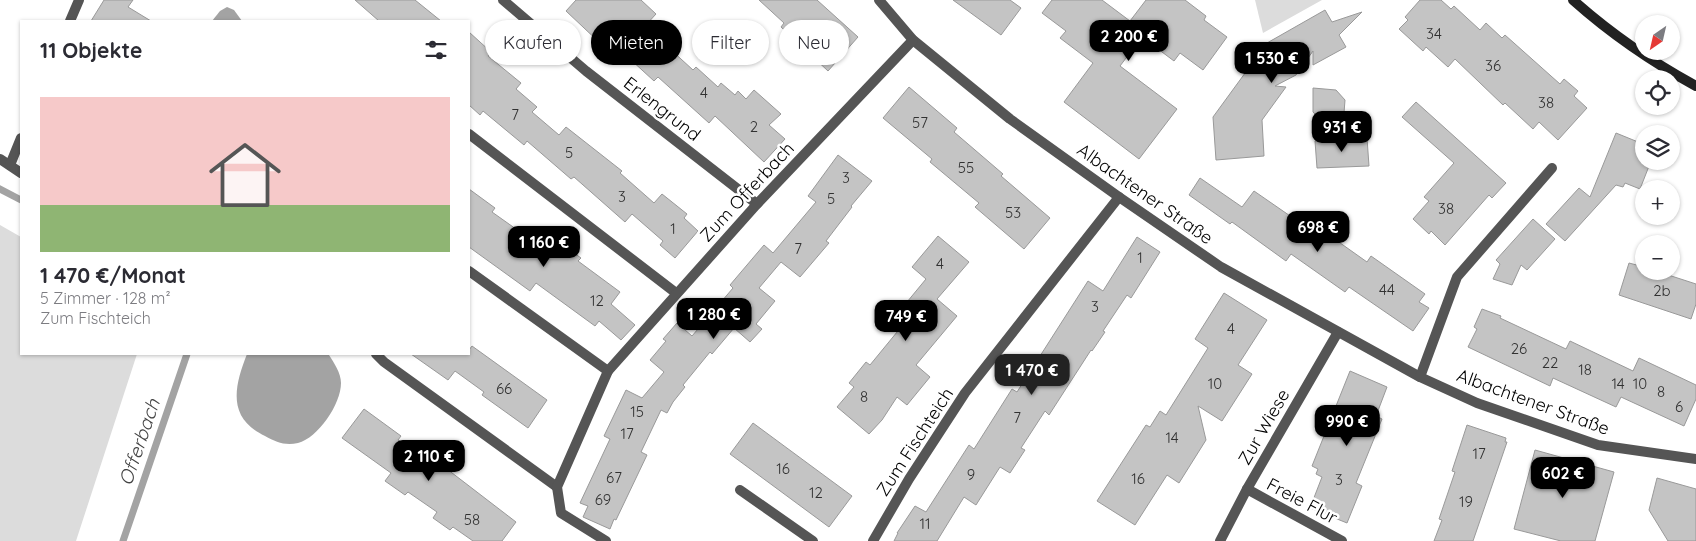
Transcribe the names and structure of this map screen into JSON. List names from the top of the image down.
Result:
{
  "streets": {
    "street": [
      "Erlengrund",
      "Zum Offerbach",
      "Albachtener Straße",
      "Zur Wiese",
      "Zum Fischteich",
      "Freie Flur"
    ]
  },
  "crossings": [
    ["Erlengrund", "Zum Offerbach"],
    ["Zum Offerbach", "Albachtener Straße"],
    ["Albachtener Straße", "Zur Wiese"],
    ["Albachtener Straße", "Zum Fischteich"],
    ["Zur Wiese", "Freie Flur"]
  ],
  "water": ["Offerbach"],
  "house_numbers": [
    "34",
    "36",
    "4",
    "38",
    "7",
    "57",
    "2",
    "5",
    "55",
    "3",
    "3",
    "5",
    "38",
    "53",
    "1",
    "7",
    "1",
    "4",
    "44",
    "2b",
    "12",
    "3",
    "4",
    "26",
    "22",
    "18",
    "10",
    "14",
    "10",
    "66",
    "8",
    "8",
    "6",
    "15",
    "7",
    "17",
    "14",
    "17",
    "16",
    "9",
    "67",
    "16",
    "3",
    "12",
    "69",
    "19",
    "58",
    "11"
  ],
  "north": "bottom left",
  "page": {
    "map_buttons": ["+", "−"],
    "price": [
      "2 200 €",
      "1 530 €",
      "931 €",
      "698 €",
      "1 160 €",
      "1 280 €",
      "749 €",
      "1 470 €",
      "990 €",
      "2 110 €",
      "602 €"
    ],
    "chip": [
      "Kaufen",
      "Mieten",
      "Filter",
      "Neu"
    ],
    "heading": "11 Objekte",
    "list": [
      {
        "name": "1 470 €/Monat",
        "note": "5 Zimmer · 128 m² · Zum Fischteich"
      }
    ]
  }
}
